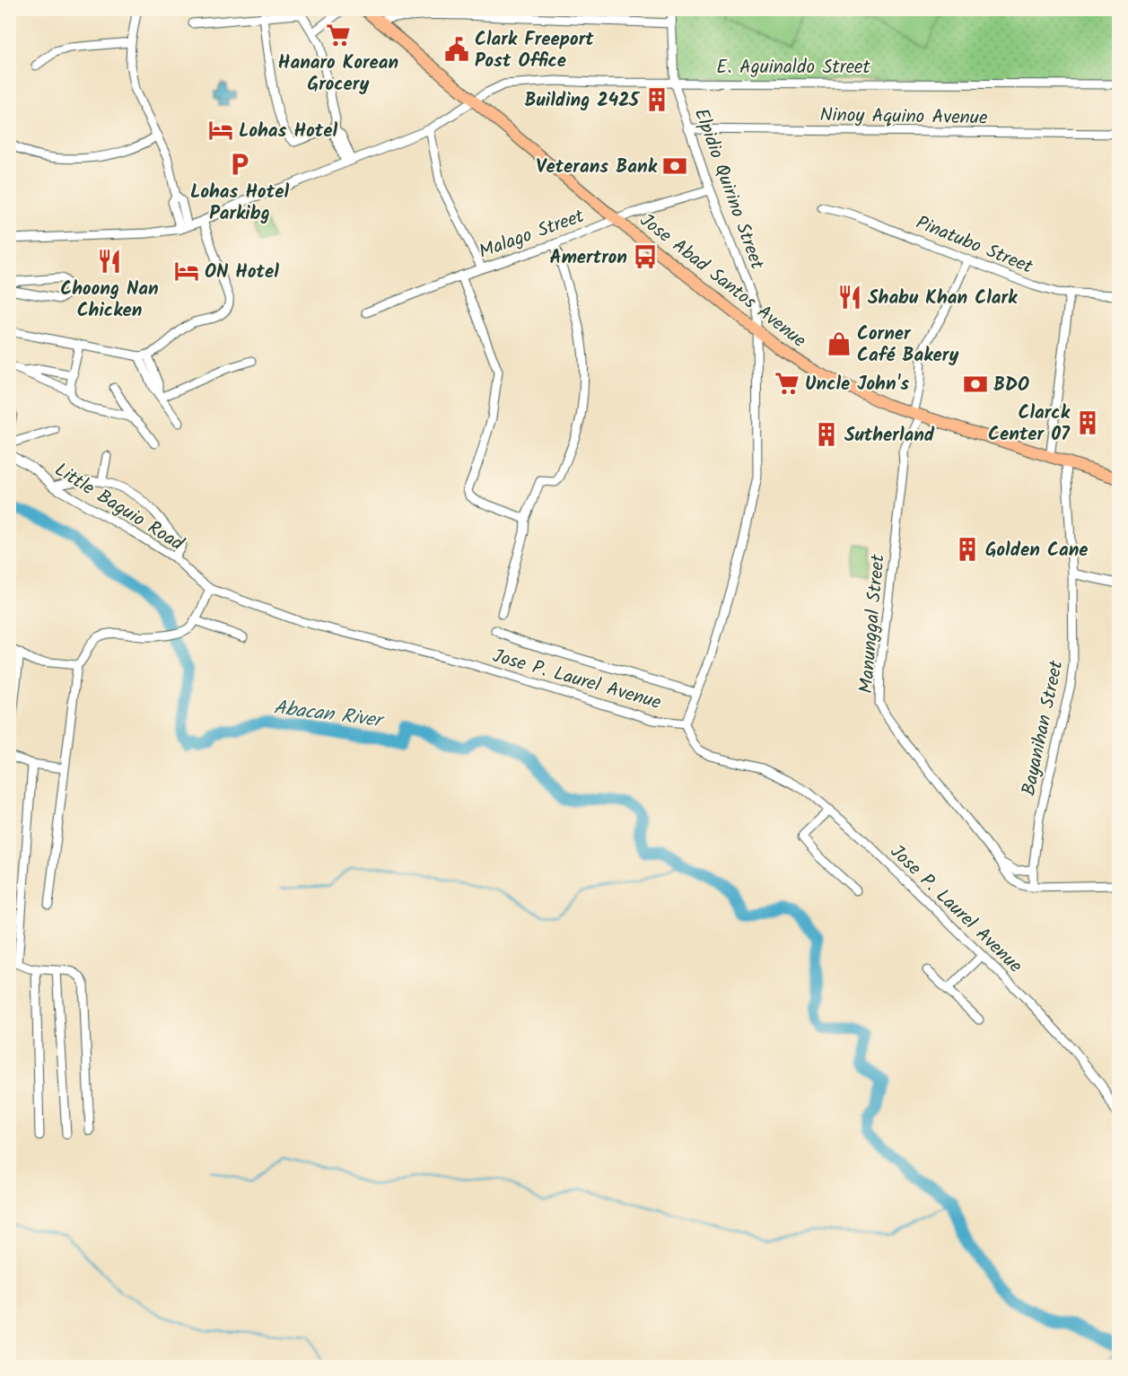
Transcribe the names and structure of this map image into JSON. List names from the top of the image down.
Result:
{
  "streets": {
    "main road": ["Jose Abad Santos Avenue"],
    "street": [
      "E. Aguinaldo Street",
      "Ninoy Aquino Avenue",
      "Elpidio Quirino Street",
      "Malago Street",
      "Pinatubo Street",
      "Little Baguio Road",
      "Manunggal Street",
      "Jose P. Laurel Avenue",
      "Bayanihan Street"
    ]
  },
  "crossings": [
    ["E. Aguinaldo Street", "Elpidio Quirino Street"],
    ["E. Aguinaldo Street", "Jose Abad Santos Avenue"],
    ["Ninoy Aquino Avenue", "Elpidio Quirino Street"],
    ["Elpidio Quirino Street", "Malago Street"],
    ["Elpidio Quirino Street", "Jose Abad Santos Avenue"],
    ["Elpidio Quirino Street", "Jose P. Laurel Avenue"],
    ["Malago Street", "Jose Abad Santos Avenue"],
    ["Pinatubo Street", "Manunggal Street"],
    ["Jose Abad Santos Avenue", "Manunggal Street"],
    ["Jose Abad Santos Avenue", "Bayanihan Street"],
    ["Little Baguio Road", "Jose P. Laurel Avenue"],
    ["Manunggal Street", "Bayanihan Street"]
  ],
  "water": ["Abacan River"],
  "places": {
    "supermarket": ["Hanaro Korean Grocery", "Uncle John's"],
    "public building": ["Clark Freeport Post Office"],
    "building": [
      "Building 2425",
      "Clarck Center 07",
      "Sutherland",
      "Golden Cane"
    ],
    "hotel": ["Lohas Hotel", "ON Hotel"],
    "parking": ["Lohas Hotel Parkibg"],
    "bank": ["Veterans Bank", "BDO"],
    "bus stop": ["Amertron"],
    "restaurant": ["Choong Nan Chicken", "Shabu Khan Clark"],
    "shop": ["Corner Café Bakery"]
  }
}
